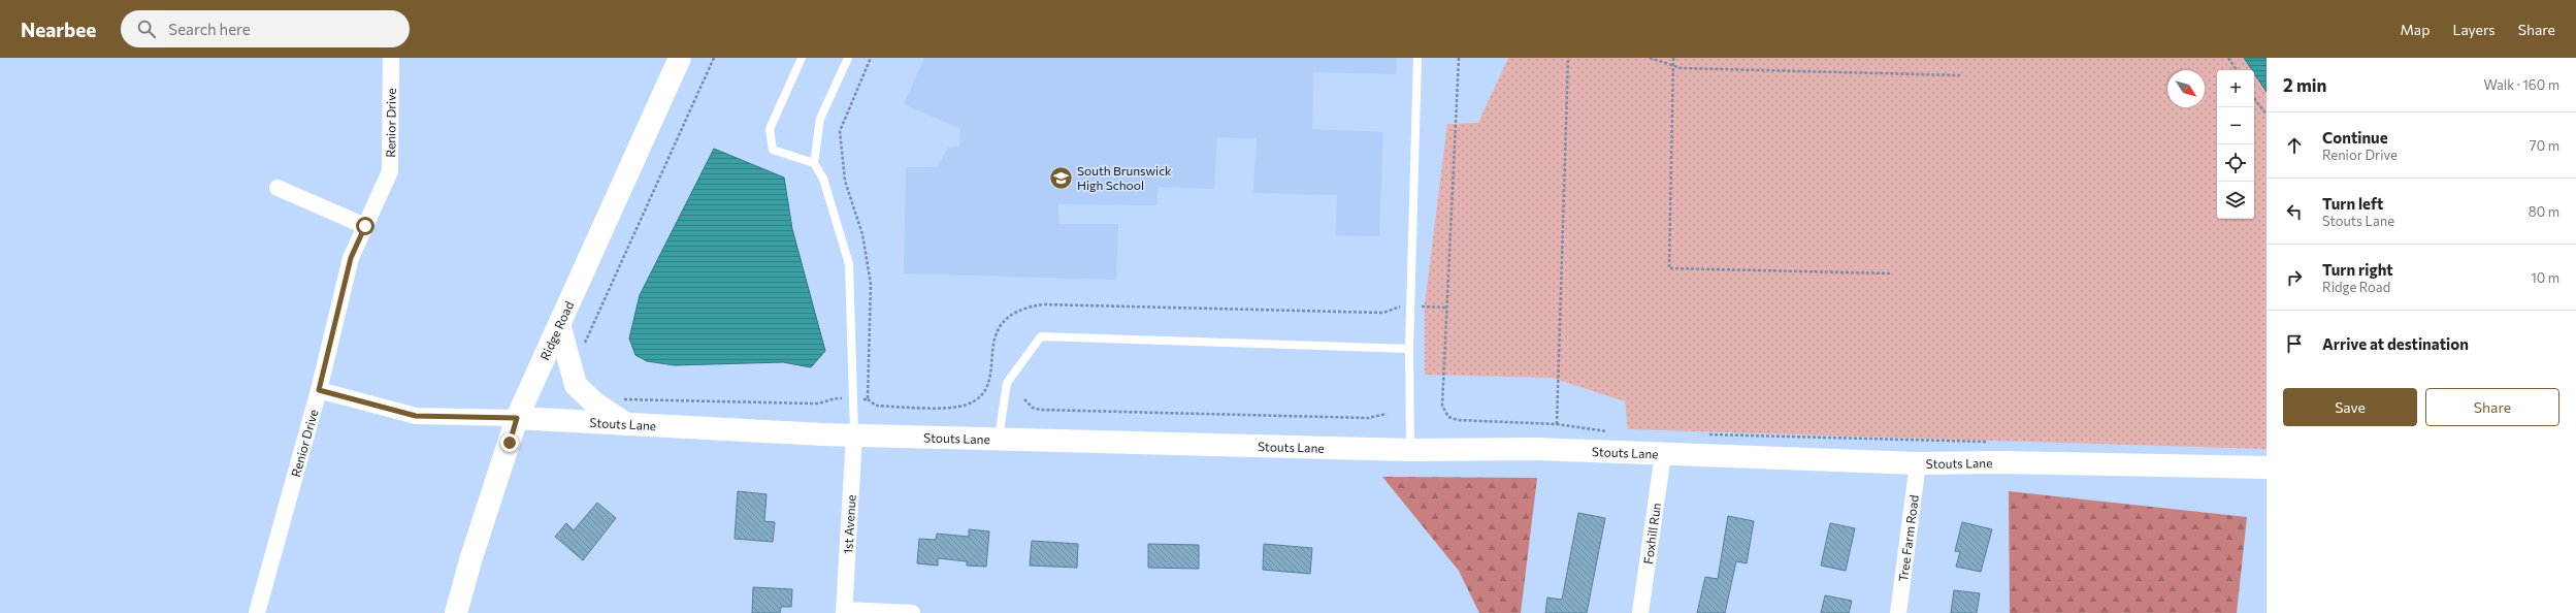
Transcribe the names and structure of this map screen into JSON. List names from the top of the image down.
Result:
{
  "streets": {
    "street": [
      "Renior Drive",
      "Ridge Road",
      "Stouts Lane",
      "1st Avenue",
      "Foxhill Run",
      "Tree Farm Road"
    ]
  },
  "crossings": [
    ["Renior Drive", "Stouts Lane"],
    ["Ridge Road", "Stouts Lane"],
    ["Stouts Lane", "1st Avenue"],
    ["Stouts Lane", "Foxhill Run"],
    ["Stouts Lane", "Tree Farm Road"]
  ],
  "places": {
    "school or university": ["South Brunswick High School"]
  },
  "north": "bottom right",
  "page": {
    "header": "Nearbee",
    "search": "Search here",
    "nav": ["Map", "Layers", "Share"],
    "heading": ["2 min", "Walk · 160 m"],
    "map_buttons": ["+", "−"],
    "list": [
      ["Continue", "Renior Drive", "70 m"],
      ["Turn left", "Stouts Lane", "80 m"],
      ["Turn right", "Ridge Road", "10 m"],
      "Arrive at destination"
    ],
    "buttons": ["Save", "Share"]
  }
}
